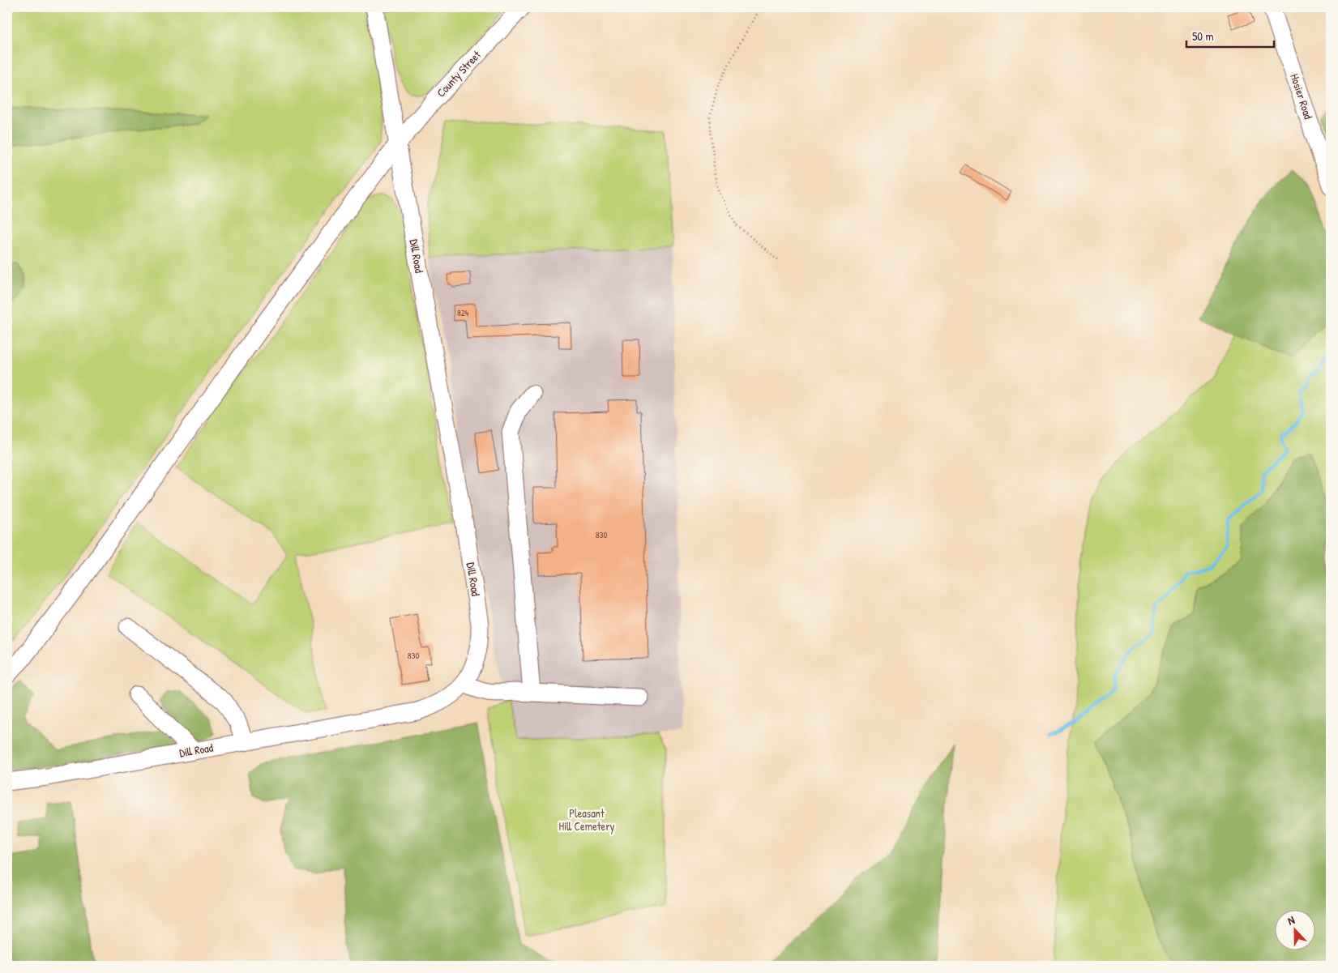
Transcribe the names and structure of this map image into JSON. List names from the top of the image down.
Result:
{
  "streets": {
    "street": ["County Street", "Hosier Road", "Dill Road"]
  },
  "crossings": [
    ["County Street", "Dill Road"]
  ],
  "parks": ["Pleasant Hill Cemetery"],
  "house_numbers": ["824", "830", "830"],
  "scale_bar": "50 m",
  "north": "top"
}
